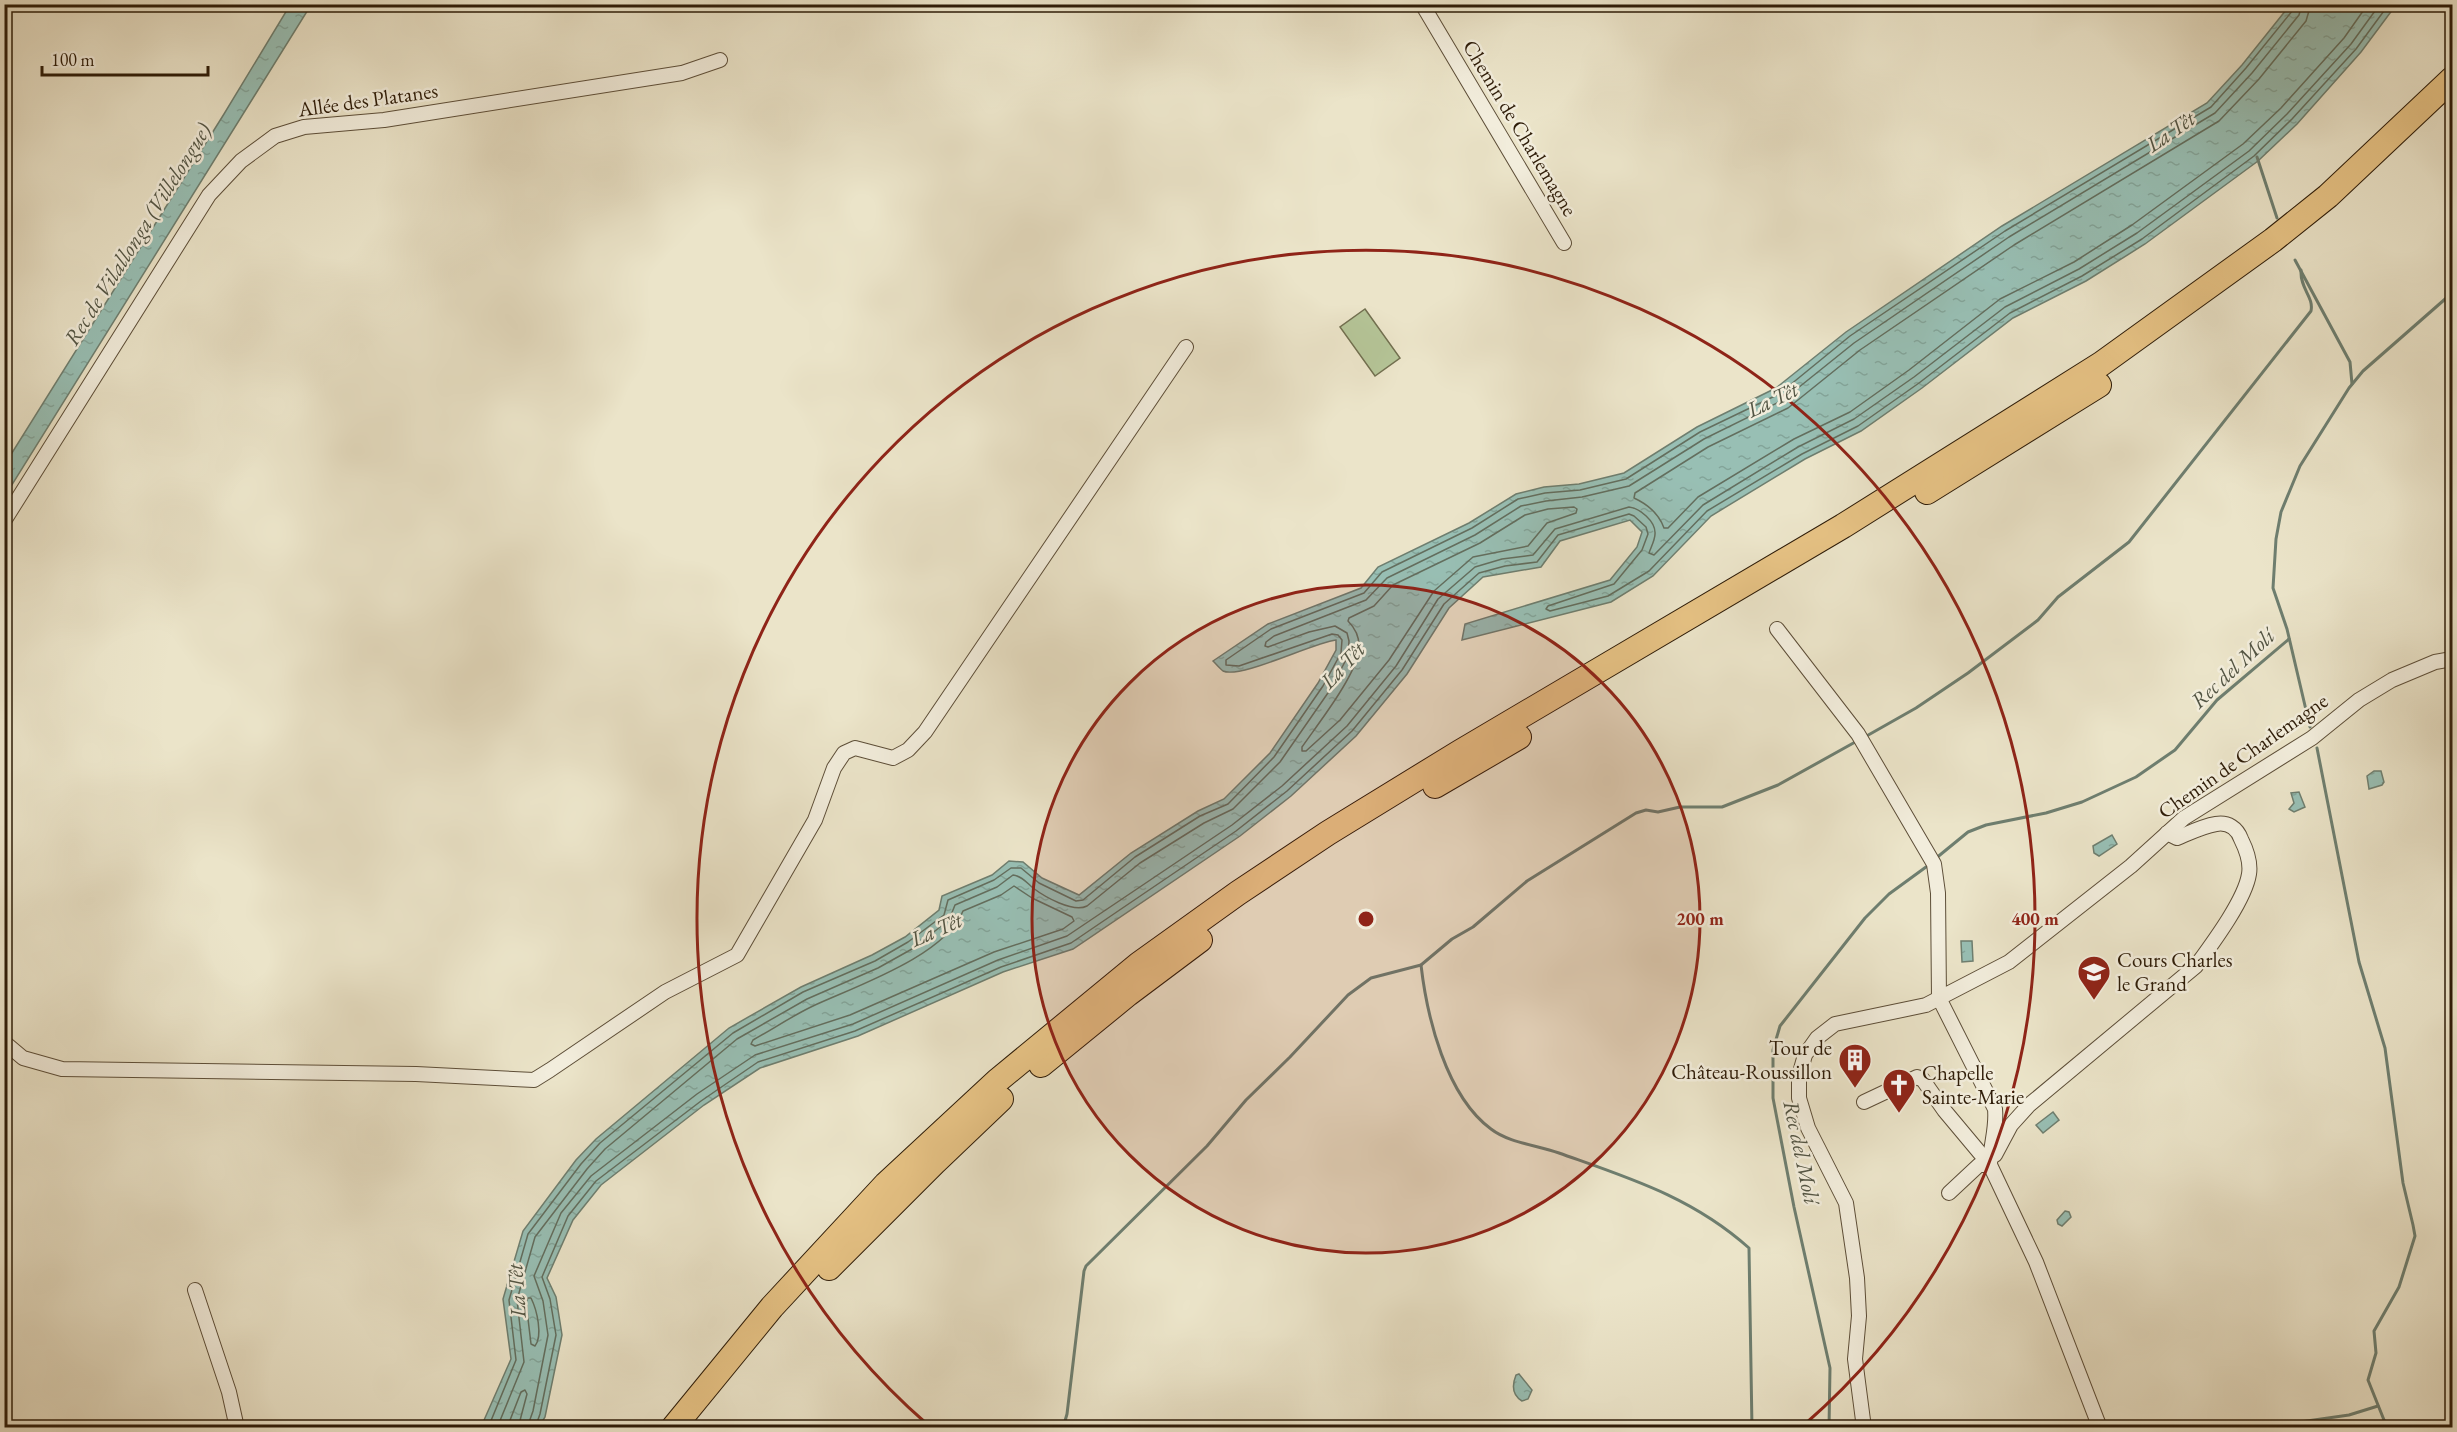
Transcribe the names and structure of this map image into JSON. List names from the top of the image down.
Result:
{
  "streets": {
    "street": ["Allée des Platanes", "Chemin de Charlemagne"]
  },
  "water": ["La Têt", "Rec de Vilallonga (Villelongue)", "Rec del Molí"],
  "places": {
    "school or university": ["Cours Charles le Grand"],
    "building": ["Tour de Château-Roussillon"],
    "church": ["Chapelle Sainte-Marie"]
  },
  "scale_bar": "100 m",
  "rings": ["200 m", "400 m"]
}
